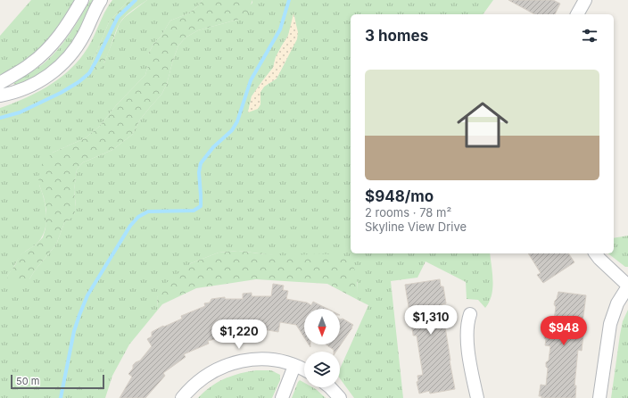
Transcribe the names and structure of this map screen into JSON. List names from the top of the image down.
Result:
{
  "scale_bar": "50 m",
  "north": "bottom",
  "page": {
    "heading": "3 homes",
    "list": [
      {
        "name": "$948/mo",
        "note": "2 rooms · 78 m² · Skyline View Drive"
      }
    ],
    "price": ["$1,310", "$948", "$1,220"],
    "scale": "50 m"
  }
}
